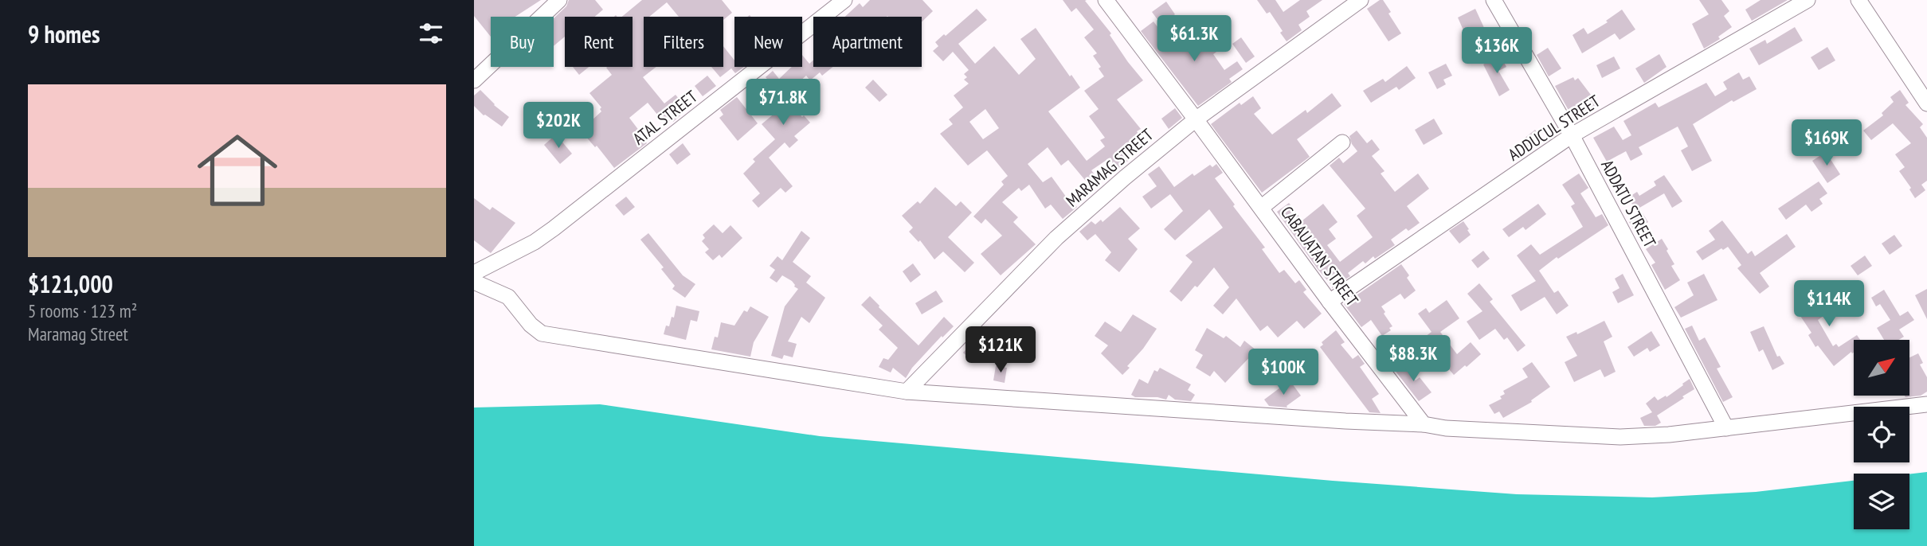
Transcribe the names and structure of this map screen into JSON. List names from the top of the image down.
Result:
{
  "streets": {
    "street": [
      "ATAL STREET",
      "ADDUCUL STREET",
      "MARAMAG STREET",
      "ADDATU STREET",
      "CABAUATAN STREET"
    ]
  },
  "crossings": [
    ["ADDUCUL STREET", "ADDATU STREET"],
    ["ADDUCUL STREET", "CABAUATAN STREET"],
    ["MARAMAG STREET", "CABAUATAN STREET"]
  ],
  "north": "top right",
  "page": {
    "heading": "9 homes",
    "price": [
      "$61.3K",
      "$136K",
      "$71.8K",
      "$202K",
      "$169K",
      "$114K",
      "$121K",
      "$88.3K",
      "$100K"
    ],
    "chip": [
      "Buy",
      "Rent",
      "Filters",
      "New",
      "Apartment"
    ],
    "list": [
      {
        "name": "$121,000",
        "note": "5 rooms · 123 m² · Maramag Street"
      }
    ]
  }
}
